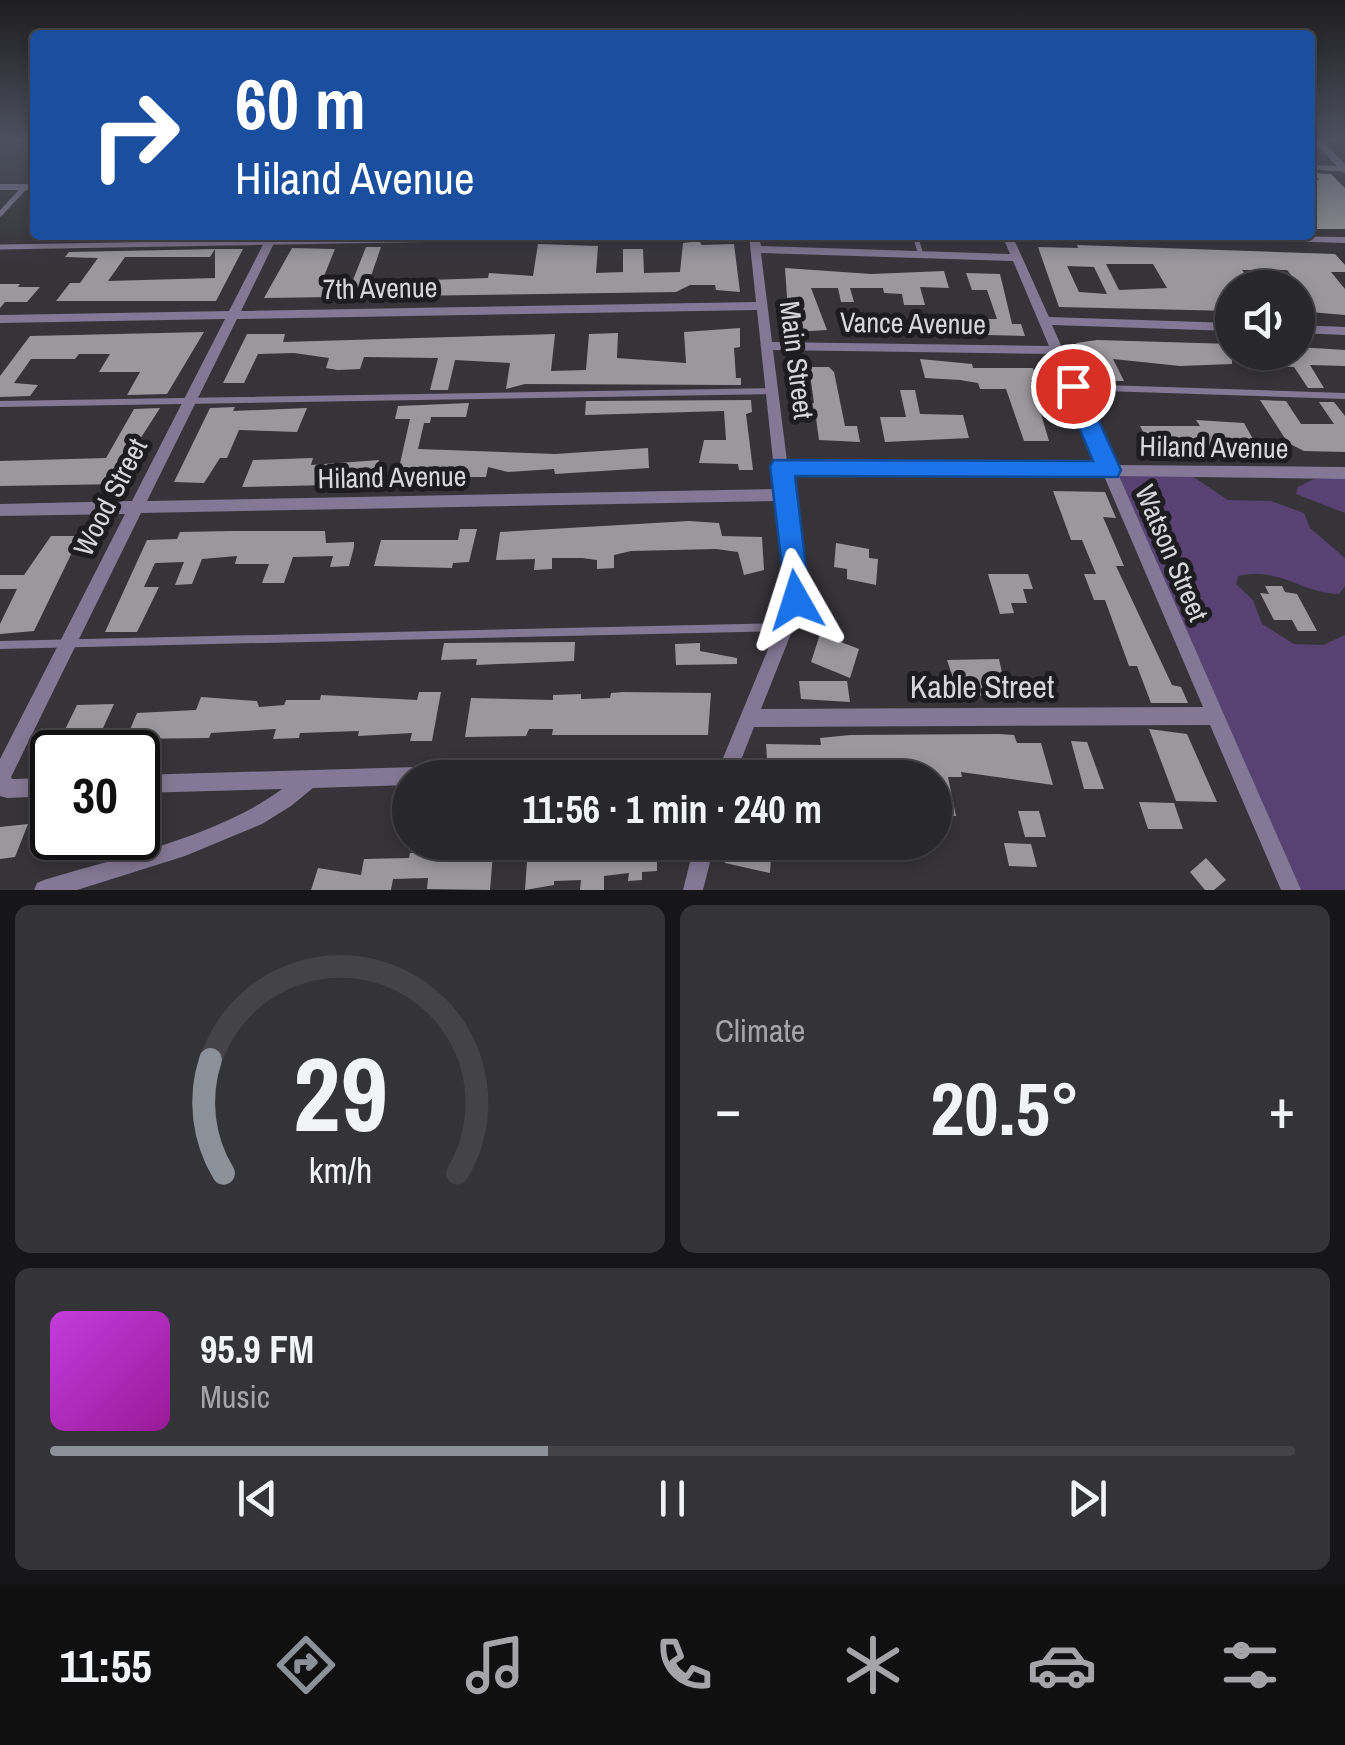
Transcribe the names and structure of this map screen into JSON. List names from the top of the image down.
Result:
{
  "streets": {
    "street": [
      "7th Avenue",
      "Vance Avenue",
      "Main Street",
      "Hiland Avenue",
      "Wood Street",
      "Watson Street",
      "Kable Street"
    ]
  },
  "crossings": [
    ["7th Avenue", "Main Street"],
    ["7th Avenue", "Wood Street"],
    ["Vance Avenue", "Main Street"],
    ["Vance Avenue", "Watson Street"],
    ["Main Street", "Hiland Avenue"],
    ["Main Street", "Kable Street"],
    ["Hiland Avenue", "Wood Street"],
    ["Hiland Avenue", "Watson Street"],
    ["Watson Street", "Kable Street"]
  ],
  "page": {
    "turn": ["60 m", "Hiland Avenue"],
    "limit": "30",
    "trip": "11:56 · 1 min · 240 m",
    "tile": "Climate",
    "heat": ["−", "20.5°", "+"],
    "song": ["95.9 FM", "Music"],
    "tabs": "11:55",
    "gauge": ["29", "km/h"]
  }
}
